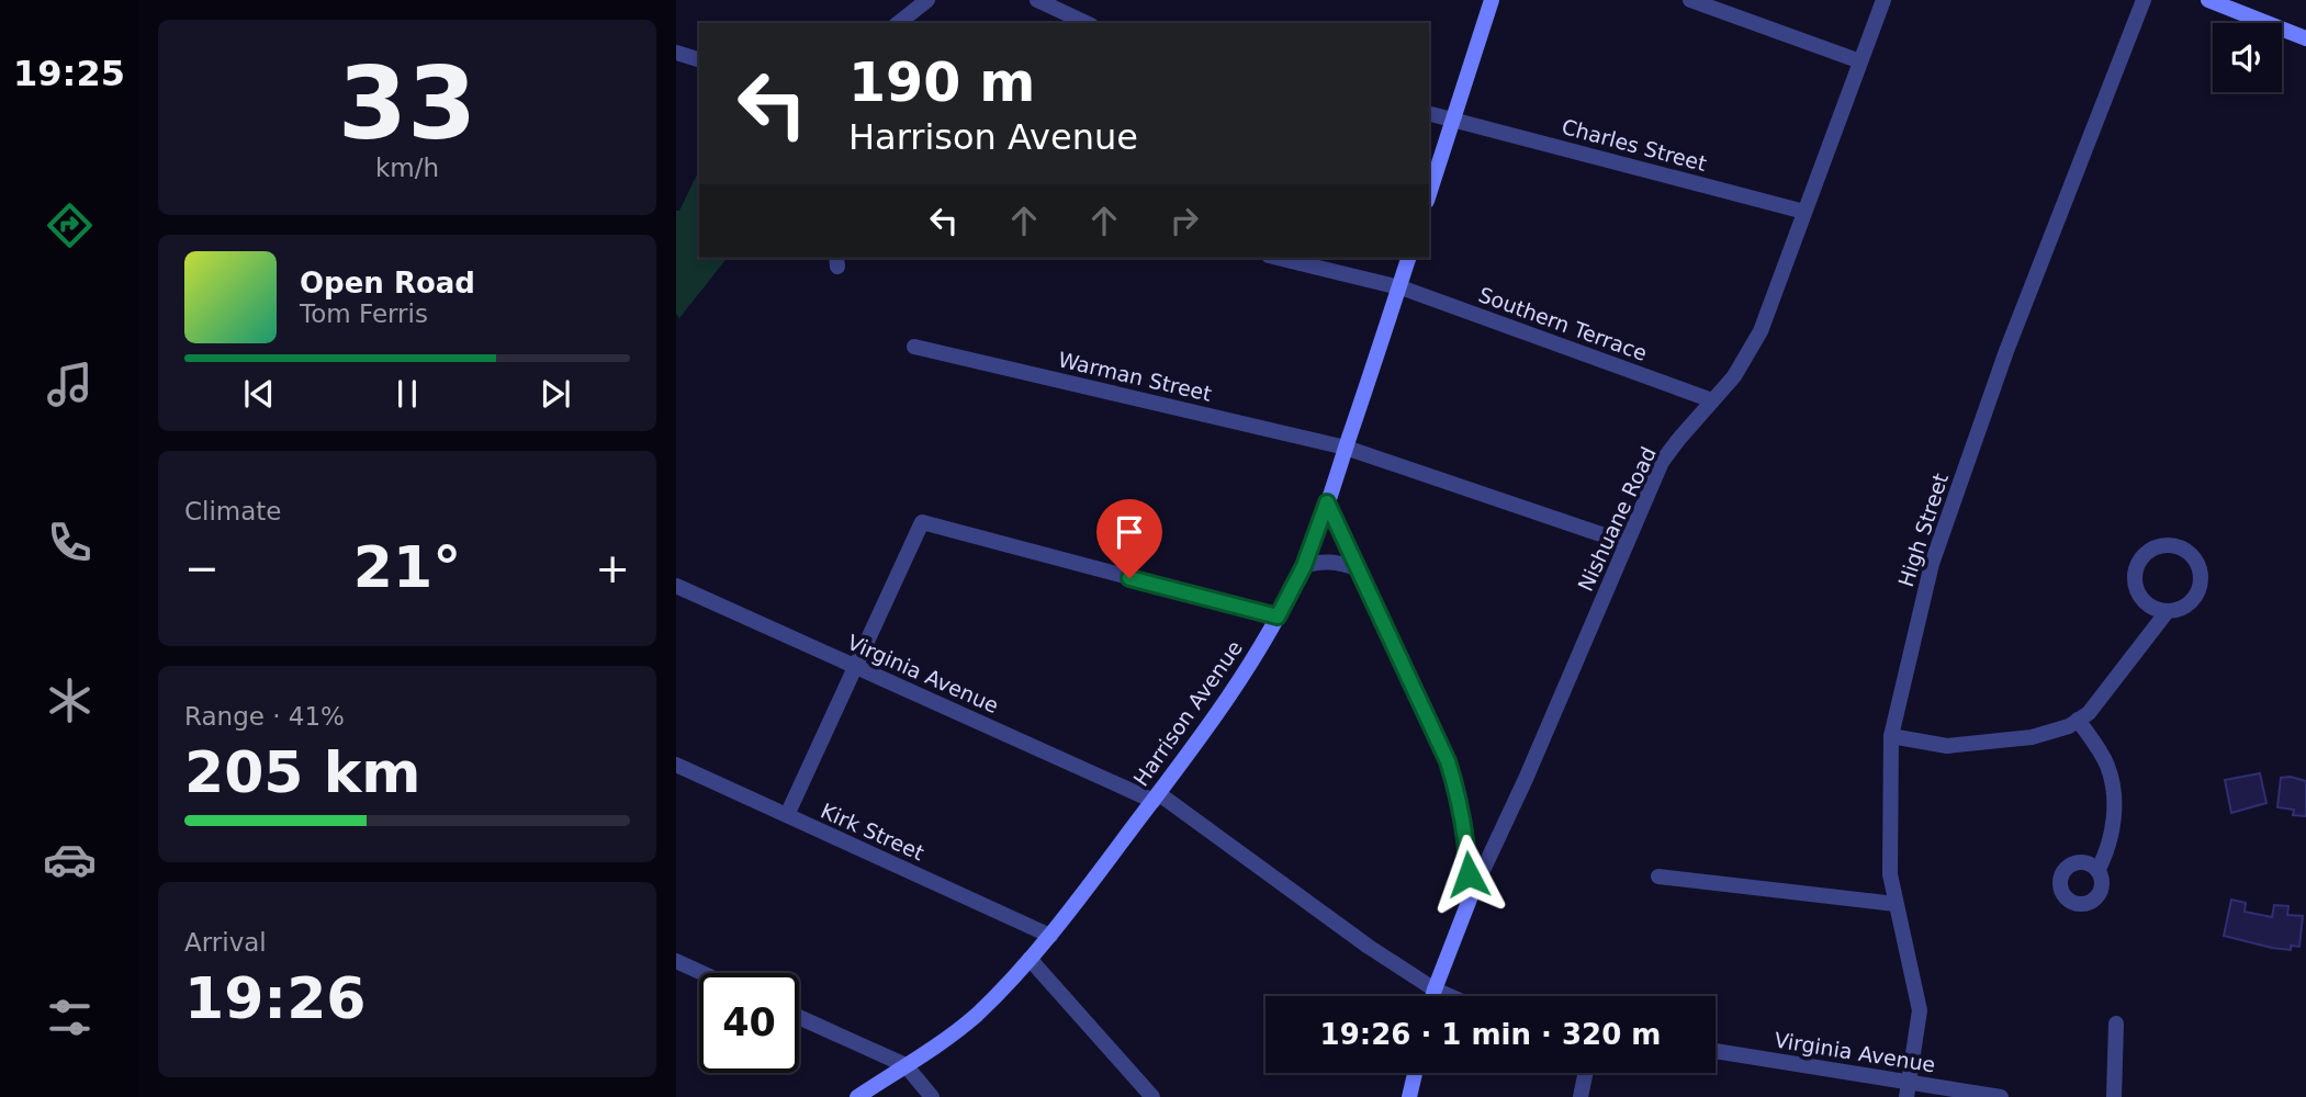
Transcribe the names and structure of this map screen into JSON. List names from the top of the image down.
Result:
{
  "streets": {
    "street": [
      "Charles Street",
      "Southern Terrace",
      "Warman Street",
      "Nishuane Road",
      "High Street",
      "Virginia Avenue",
      "Harrison Avenue",
      "Kirk Street"
    ]
  },
  "crossings": [
    ["Charles Street", "Nishuane Road"],
    ["Southern Terrace", "Nishuane Road"],
    ["Southern Terrace", "Harrison Avenue"],
    ["Warman Street", "Nishuane Road"],
    ["Warman Street", "Harrison Avenue"],
    ["High Street", "Virginia Avenue"],
    ["Virginia Avenue", "Harrison Avenue"],
    ["Harrison Avenue", "Kirk Street"]
  ],
  "page": {
    "tabs": "19:25",
    "tile": [
      ["33", "km/h"],
      "Climate",
      ["Range · 41%", "205 km"],
      ["Arrival", "19:26"]
    ],
    "turn": ["190 m", "Harrison Avenue"],
    "song": ["Open Road", "Tom Ferris"],
    "heat": ["−", "21°", "+"],
    "limit": "40",
    "trip": "19:26 · 1 min · 320 m"
  }
}
